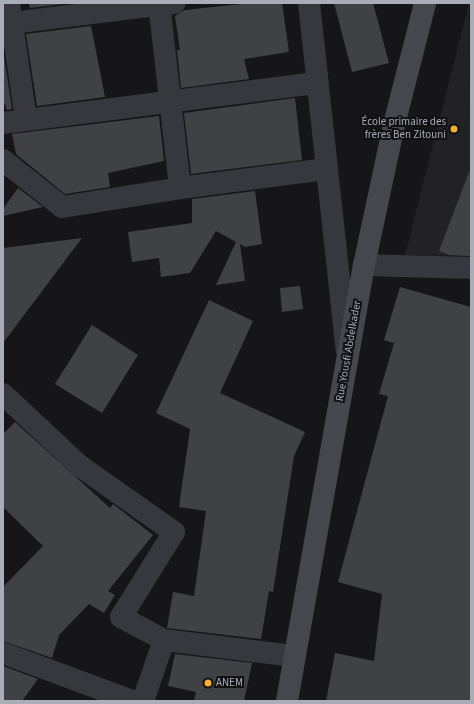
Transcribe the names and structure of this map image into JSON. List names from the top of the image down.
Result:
{
  "streets": {
    "main road": ["Rue Yousfi Abdelkader"]
  },
  "places": ["École primaire des frères Ben Zitouni", "ANEM"]
}
